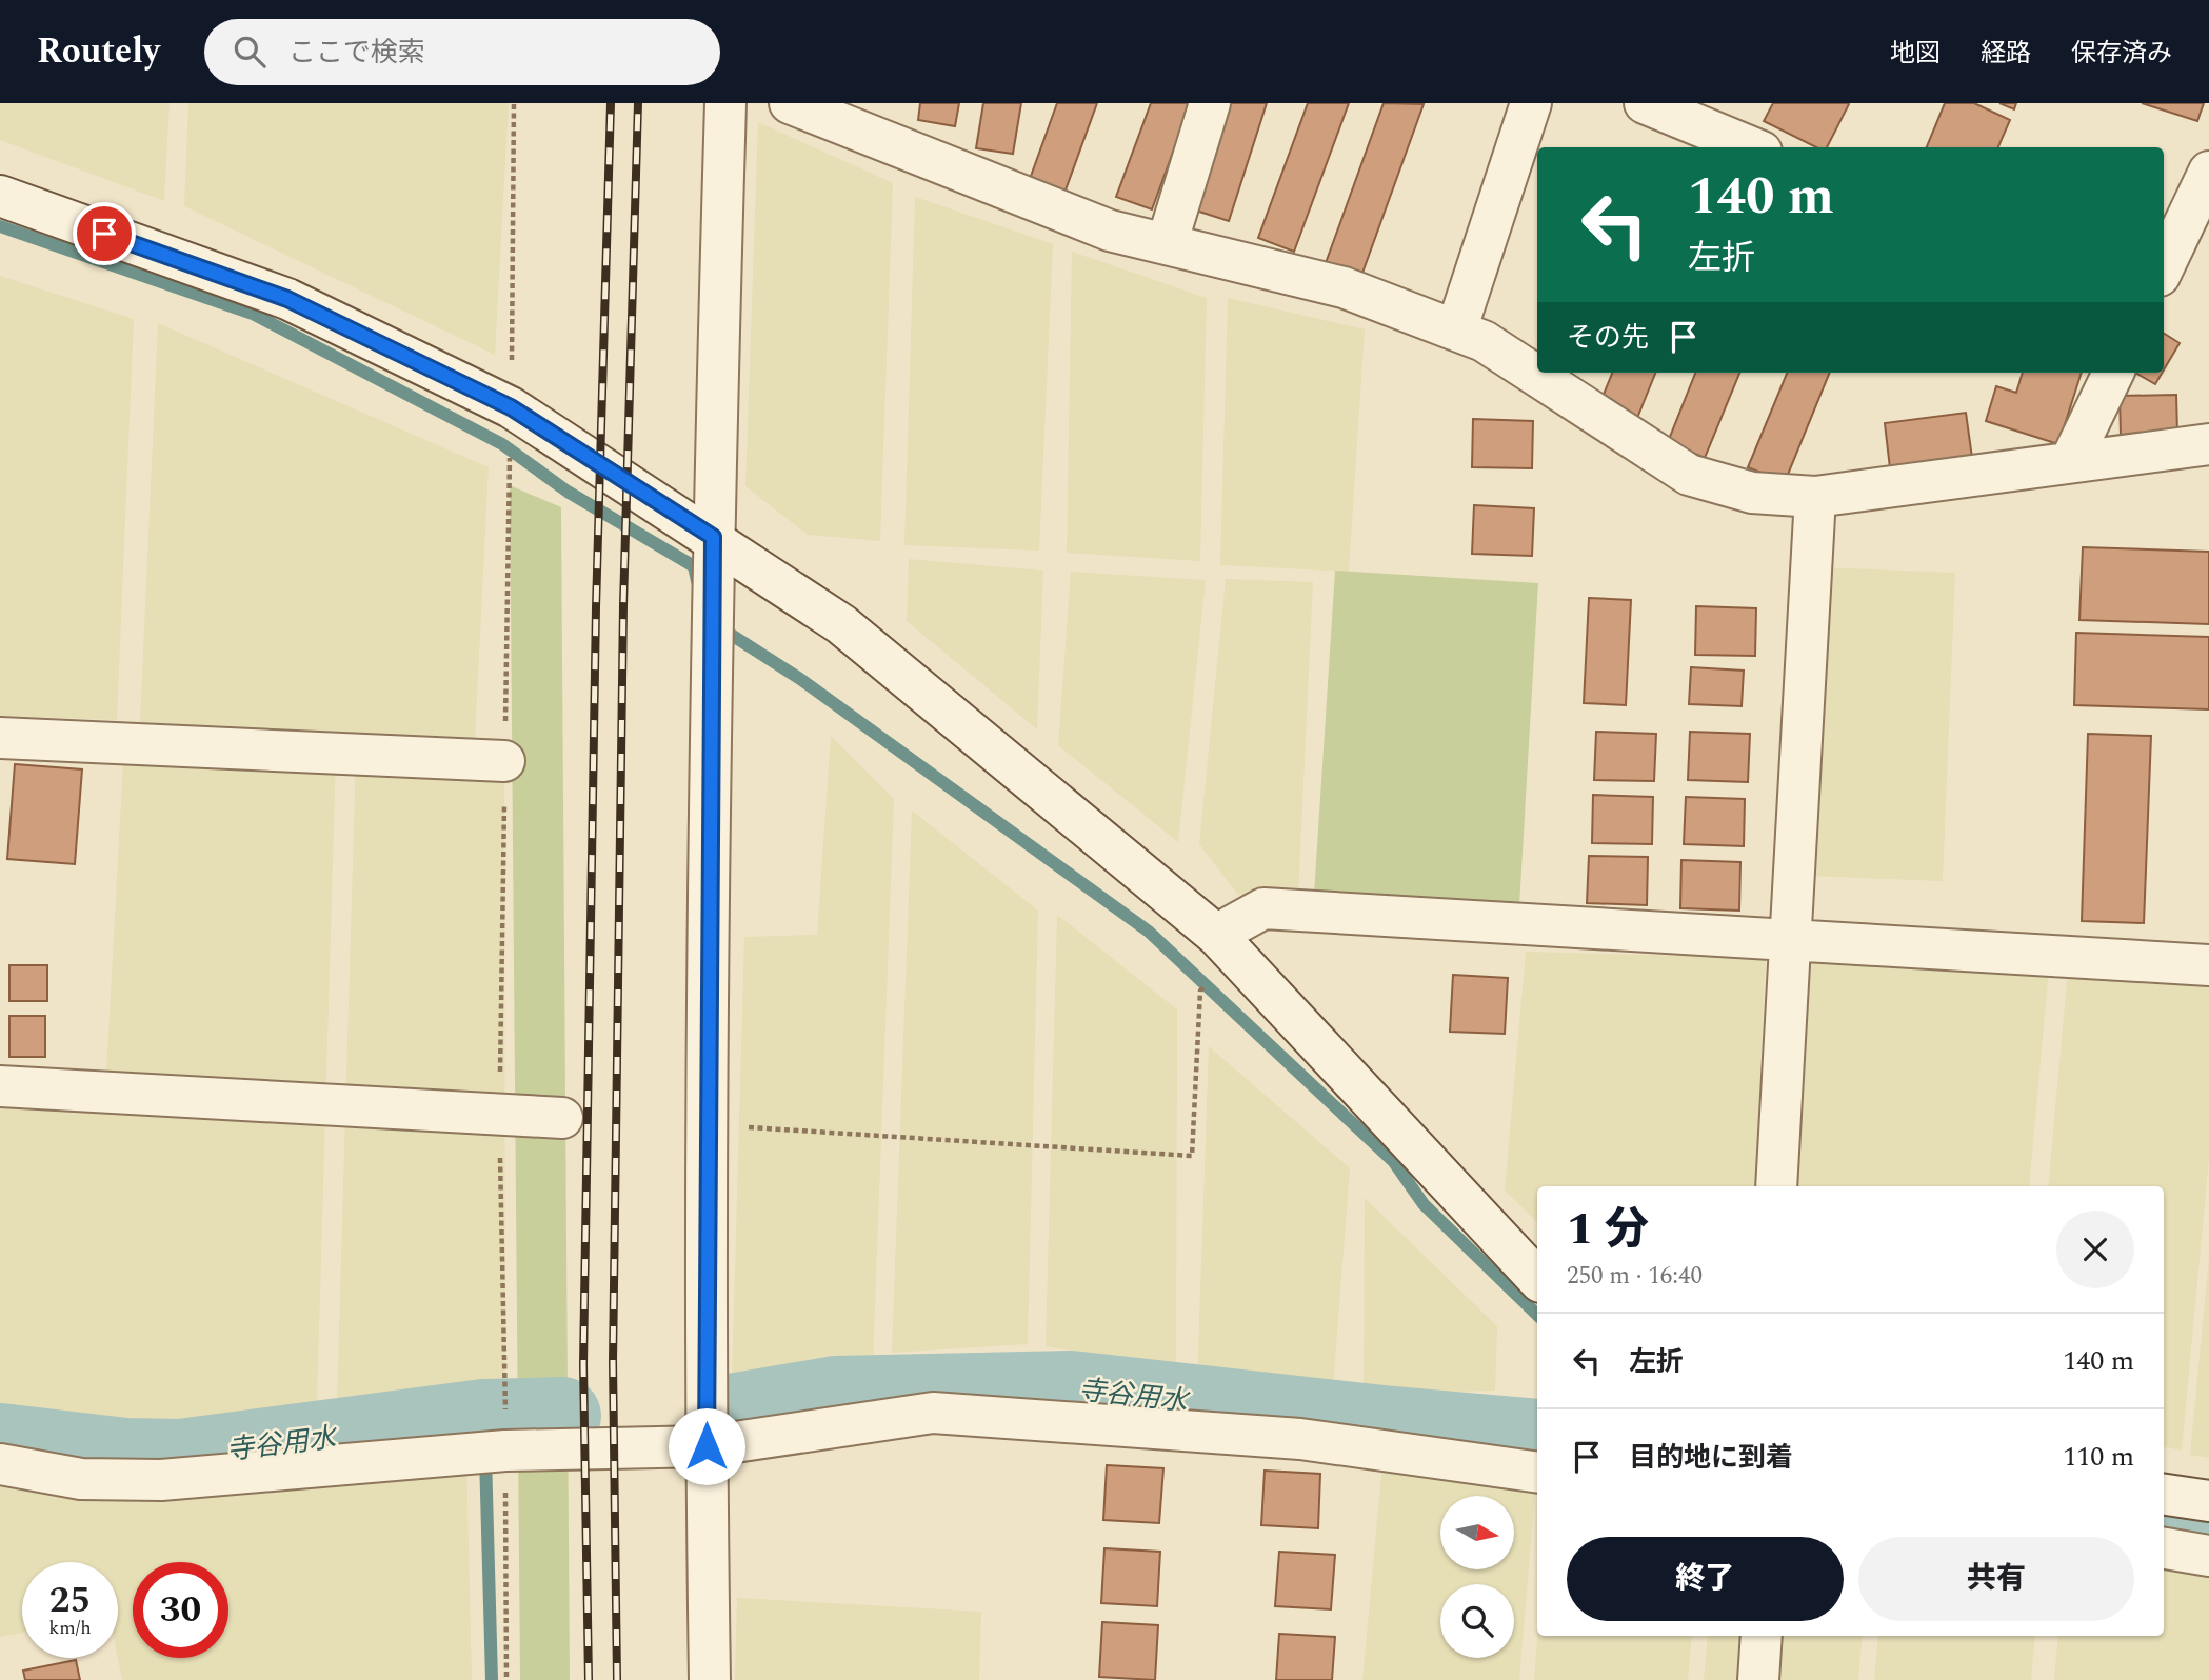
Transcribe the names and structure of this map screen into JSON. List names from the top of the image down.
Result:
{
  "water": ["寺谷用水"],
  "north": "right",
  "page": {
    "header": "Routely",
    "search": "ここで検索",
    "nav": ["地図", "経路", "保存済み"],
    "turn": ["140 m", "左折"],
    "then": "その先",
    "heading": ["1 分", "250 m · 16:40"],
    "list": [
      {
        "name": "左折",
        "value": "140 m"
      },
      {
        "name": "目的地に到着",
        "value": "110 m"
      }
    ],
    "buttons": ["終了", "共有"],
    "speed": "25 km/h",
    "limit": "30"
  }
}
